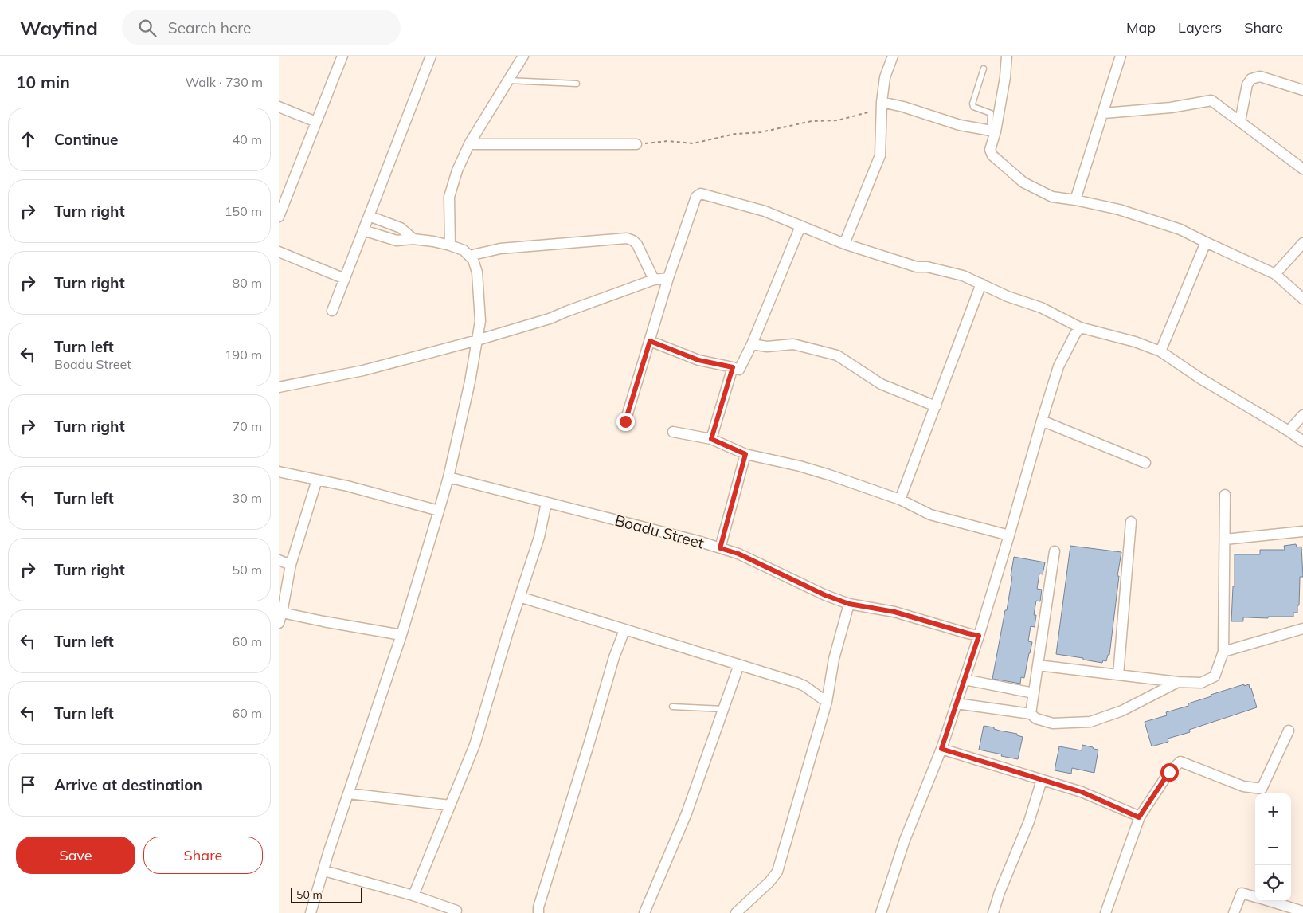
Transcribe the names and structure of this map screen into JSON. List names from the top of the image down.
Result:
{
  "streets": {
    "street": ["Boadu Street"]
  },
  "scale_bar": "50 m",
  "page": {
    "header": "Wayfind",
    "search": "Search here",
    "nav": ["Map", "Layers", "Share"],
    "heading": ["10 min", "Walk · 730 m"],
    "list": [
      ["Continue", "40 m"],
      ["Turn right", "150 m"],
      ["Turn right", "80 m"],
      ["Turn left", "Boadu Street", "190 m"],
      ["Turn right", "70 m"],
      ["Turn left", "30 m"],
      ["Turn right", "50 m"],
      ["Turn left", "60 m"],
      ["Turn left", "60 m"],
      "Arrive at destination"
    ],
    "map_buttons": ["+", "−"],
    "buttons": ["Save", "Share"],
    "scale": "50 m"
  }
}
